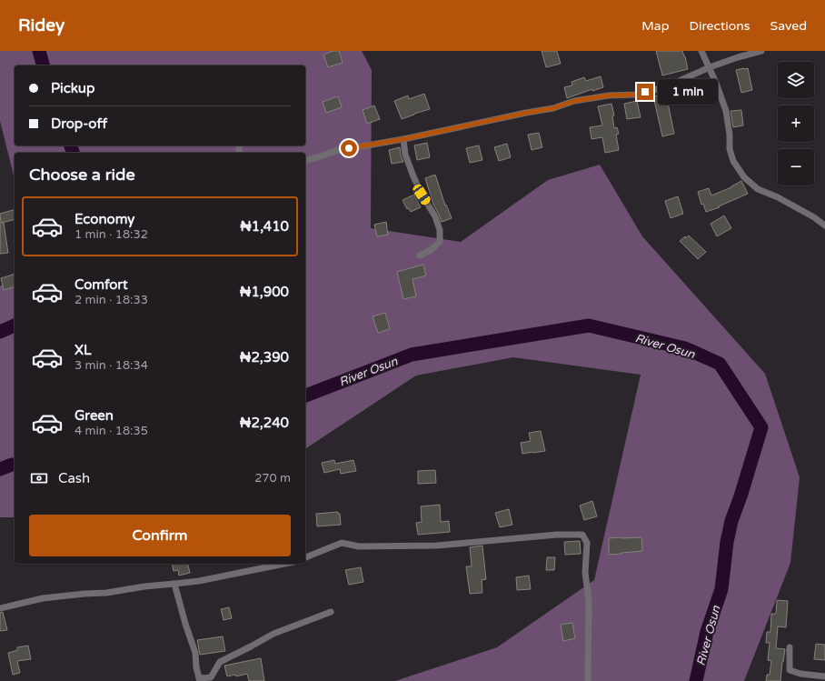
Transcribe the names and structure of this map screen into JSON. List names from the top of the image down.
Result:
{
  "water": ["River Osun"],
  "page": {
    "header": "Ridey",
    "nav": ["Map", "Directions", "Saved"],
    "map_buttons": ["+", "−"],
    "banner": ["Pickup", "Drop-off"],
    "bubble": "1 min",
    "heading": "Choose a ride",
    "list": [
      {
        "name": "Economy",
        "note": "1 min · 18:32",
        "value": "₦1,410"
      },
      {
        "name": "Comfort",
        "note": "2 min · 18:33",
        "value": "₦1,900"
      },
      {
        "name": "XL",
        "note": "3 min · 18:34",
        "value": "₦2,390"
      },
      {
        "name": "Green",
        "note": "4 min · 18:35",
        "value": "₦2,240"
      }
    ],
    "pay": ["Cash", "270 m"],
    "buttons": "Confirm"
  }
}
